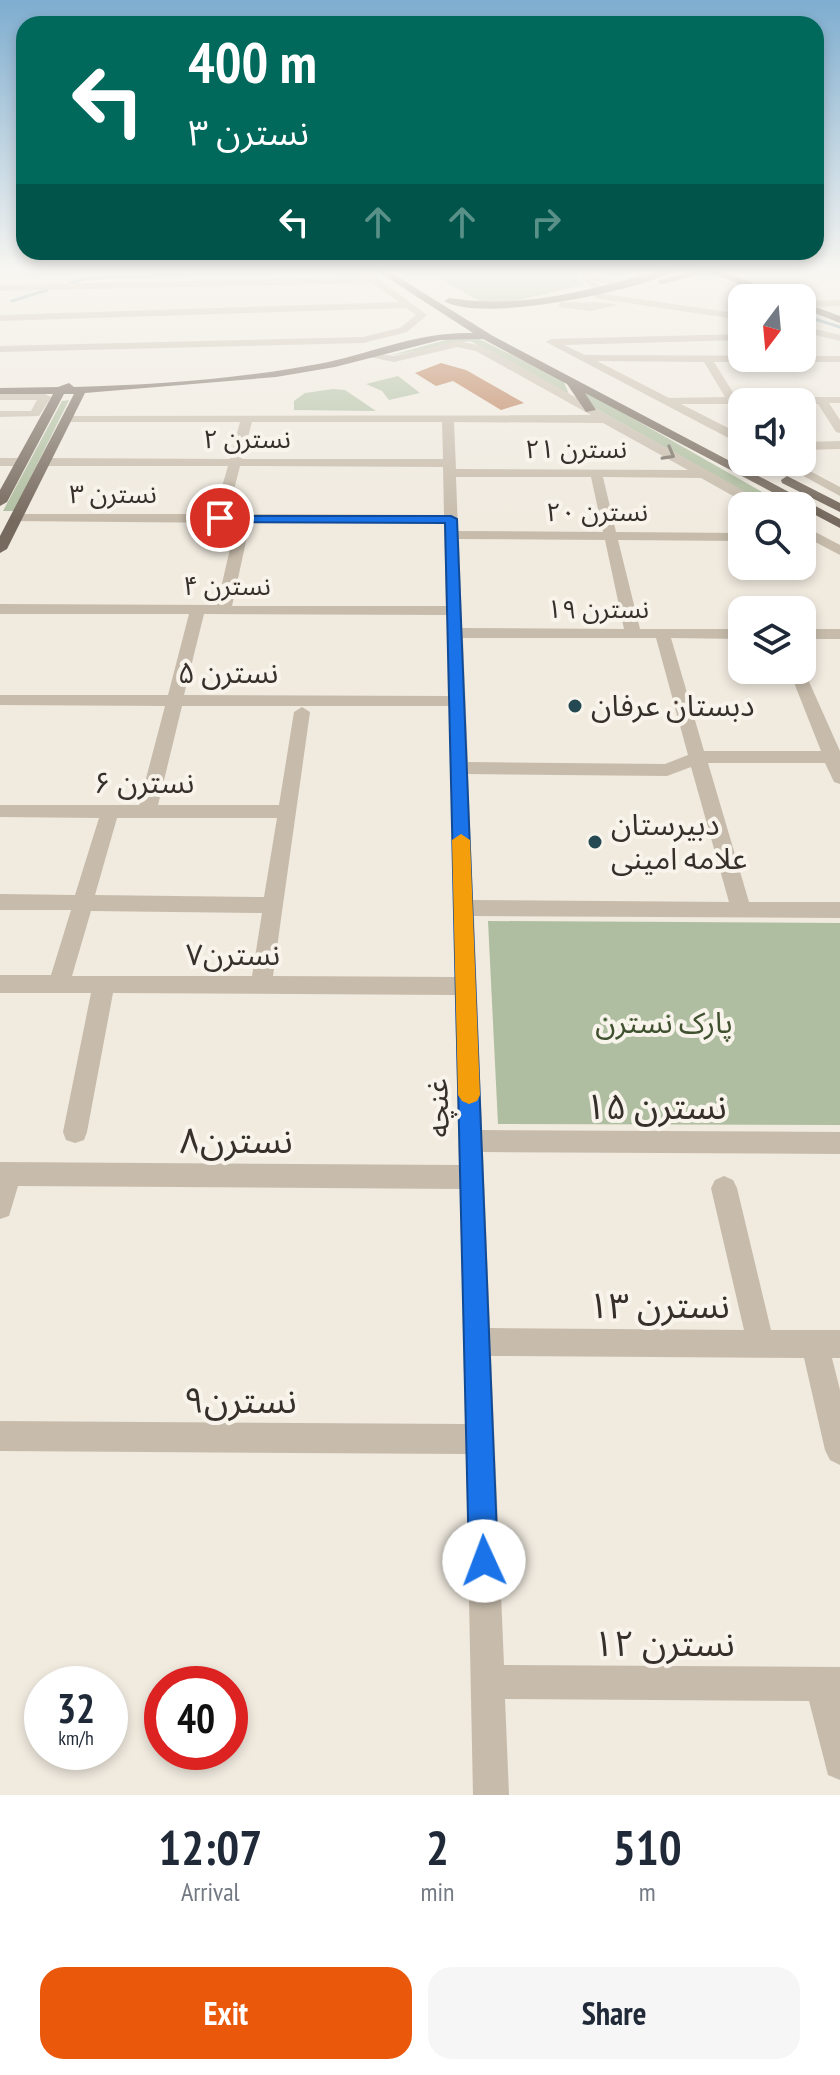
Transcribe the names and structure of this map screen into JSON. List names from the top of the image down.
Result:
{
  "streets": {
    "street": [
      "نسترن ۲",
      "نسترن ۲۱",
      "نسترن ۳",
      "نسترن ۲۰",
      "نسترن ۴",
      "نسترن ۱۹",
      "نسترن ۵",
      "نسترن ۶",
      "نسترن۷",
      "نسترن ۱۵",
      "غنچه",
      "نسترن۸",
      "نسترن ۱۳",
      "نسترن۹",
      "نسترن ۱۲"
    ]
  },
  "crossings": [
    ["نسترن ۲", "نسترن ۲۱"],
    ["نسترن ۲", "غنچه"],
    ["نسترن ۲۱", "غنچه"],
    ["نسترن ۳", "نسترن ۲۰"],
    ["نسترن ۳", "غنچه"],
    ["نسترن ۲۰", "غنچه"],
    ["نسترن ۴", "نسترن ۱۹"],
    ["نسترن ۴", "غنچه"],
    ["نسترن ۱۹", "غنچه"],
    ["نسترن ۵", "غنچه"],
    ["نسترن۷", "غنچه"],
    ["نسترن ۱۵", "غنچه"],
    ["غنچه", "نسترن۸"],
    ["غنچه", "نسترن ۱۳"],
    ["غنچه", "نسترن۹"],
    ["غنچه", "نسترن ۱۲"]
  ],
  "parks": ["پارک نسترن"],
  "places": ["دبستان عرفان", "دبیرستان علامه امینی"],
  "north": "bottom",
  "page": {
    "turn": ["400 m", "نسترن ۳"],
    "speed": "32 km/h",
    "limit": "40",
    "eta": [
      "12:07",
      "Arrival",
      "2",
      "min",
      "510",
      "m"
    ],
    "buttons": ["Exit", "Share"]
  }
}
